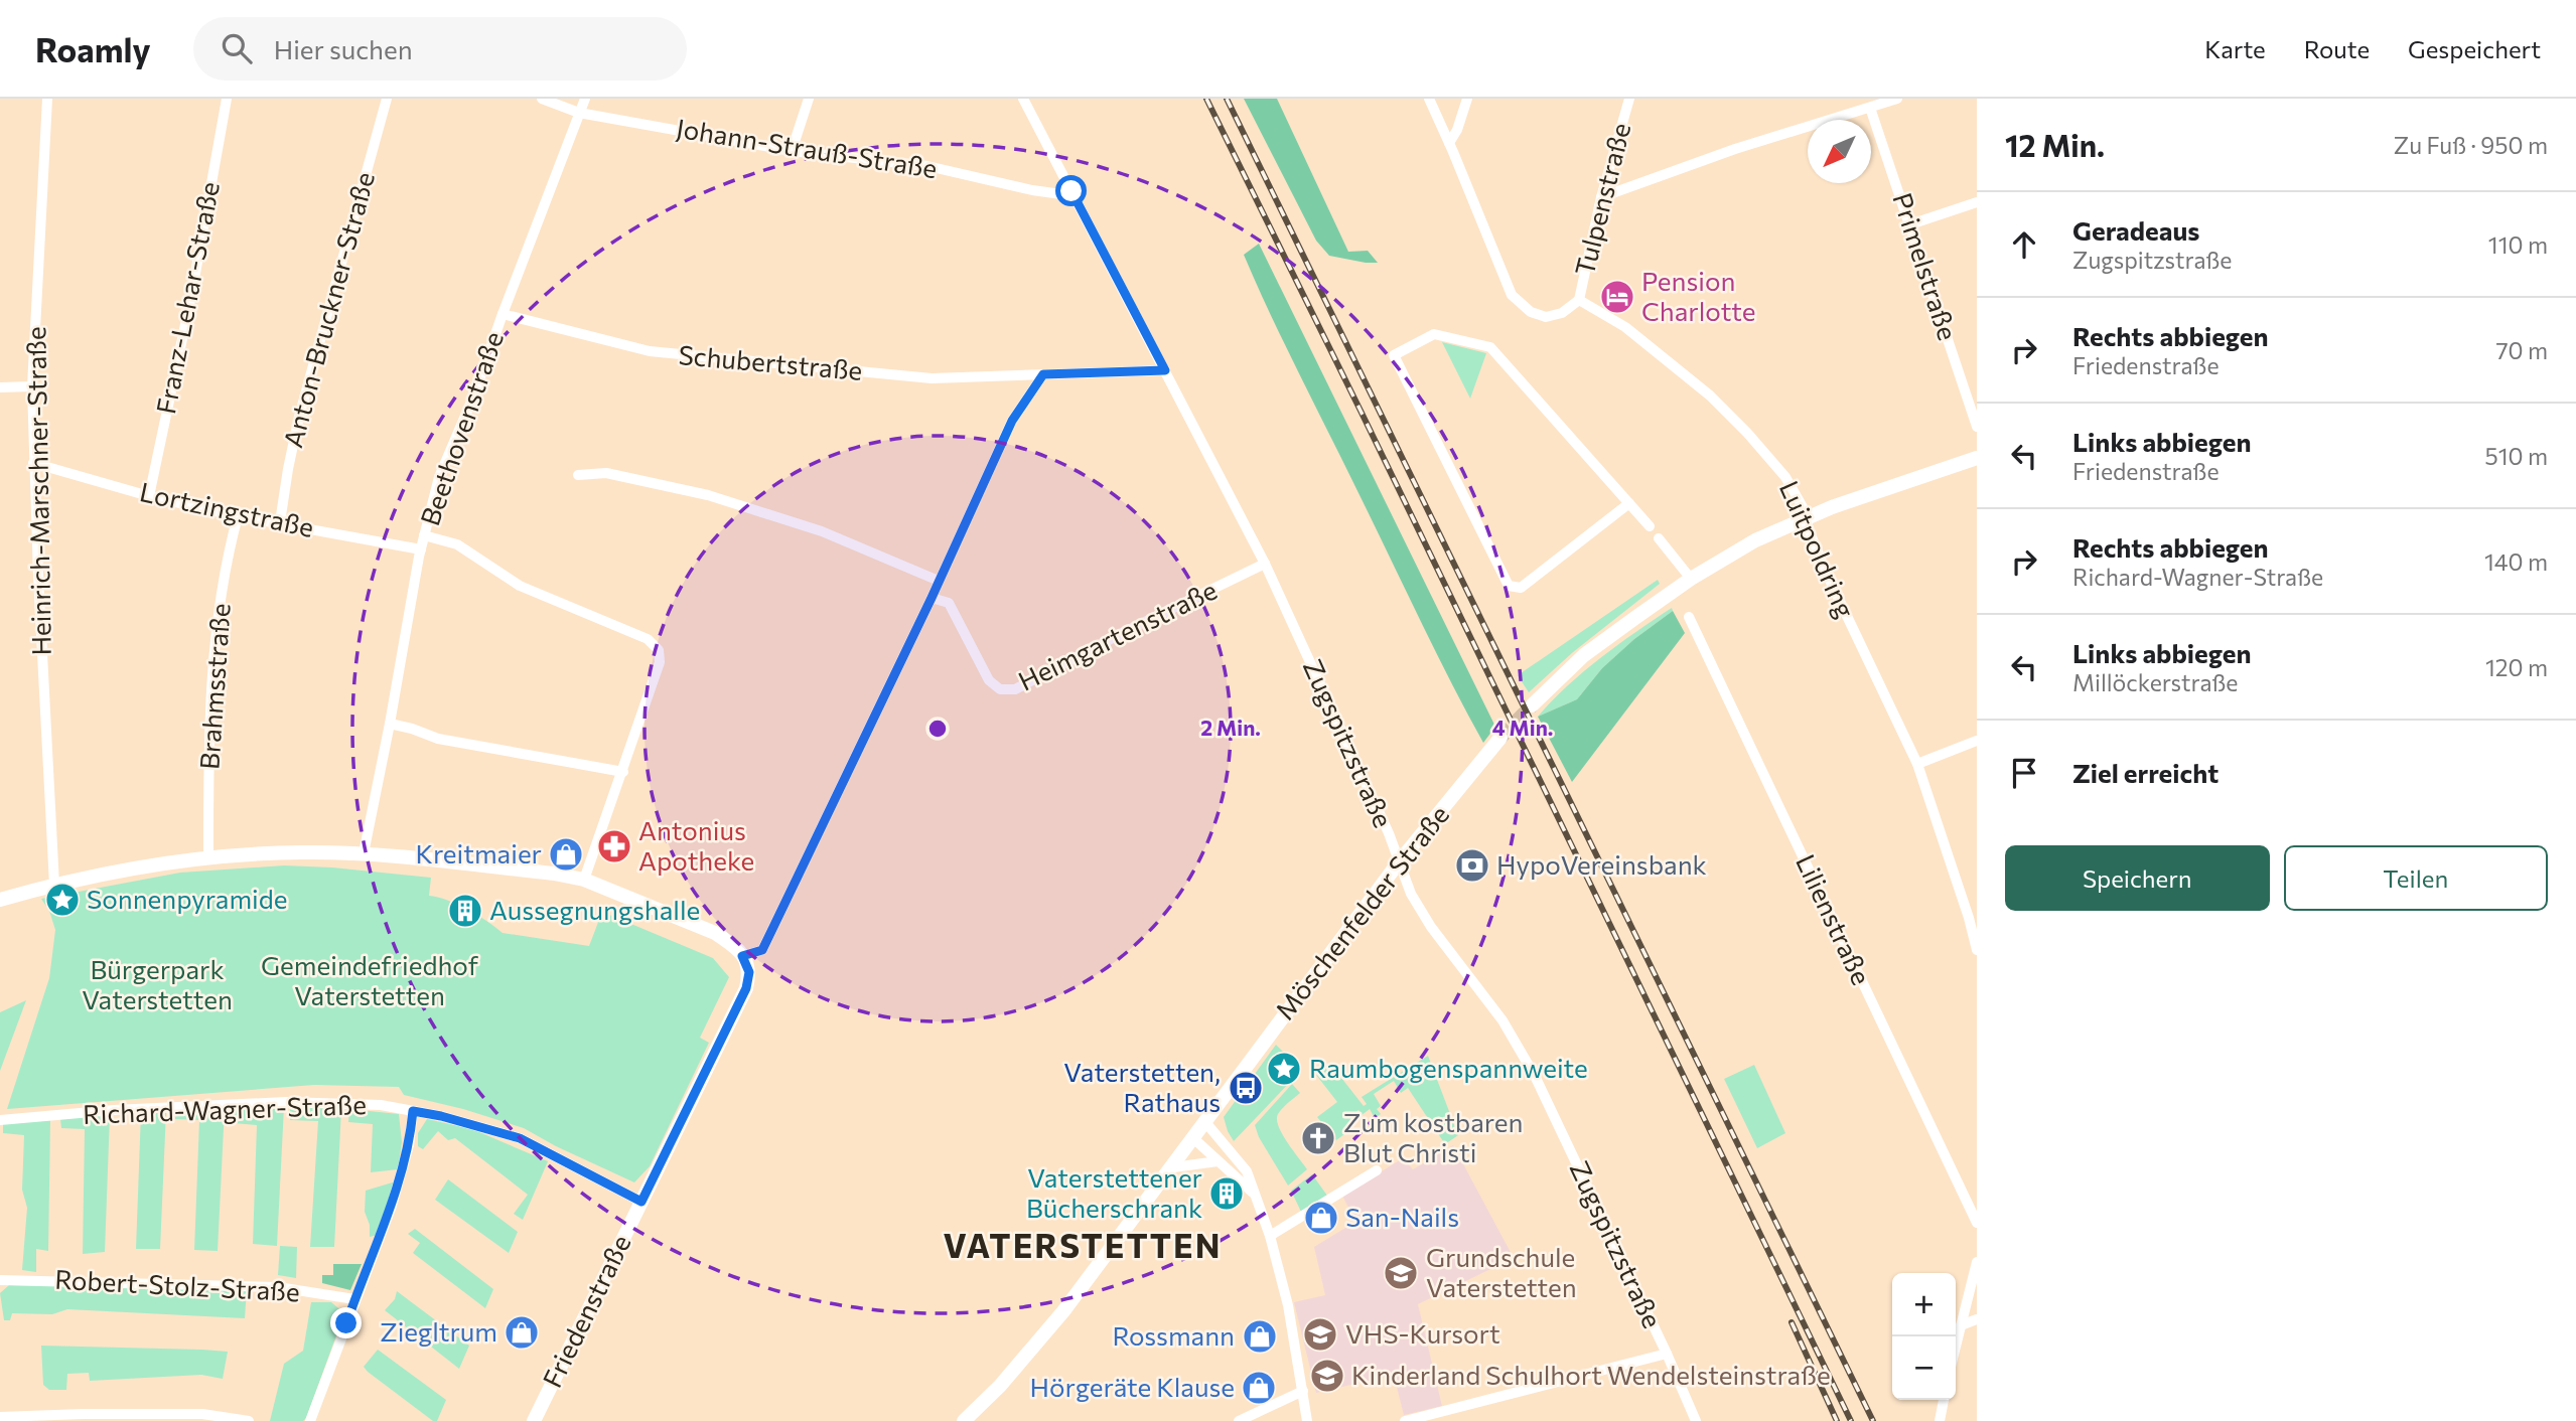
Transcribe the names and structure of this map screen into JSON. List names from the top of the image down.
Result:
{
  "streets": {
    "street": [
      "Johann-Strauß-Straße",
      "Tulpenstraße",
      "Primelstraße",
      "Franz-Lehar-Straße",
      "Anton-Bruckner-Straße",
      "Schubertstraße",
      "Beethovenstraße",
      "Heinrich-Marschner-Straße",
      "Lortzingstraße",
      "Luitpoldring",
      "Heimgartenstraße",
      "Brahmsstraße",
      "Zugspitzstraße",
      "Möschenfelder Straße",
      "Lilienstraße",
      "Richard-Wagner-Straße",
      "Robert-Stolz-Straße",
      "Friedenstraße"
    ]
  },
  "crossings": [
    ["Johann-Strauß-Straße", "Beethovenstraße"],
    ["Johann-Strauß-Straße", "Zugspitzstraße"],
    ["Tulpenstraße", "Luitpoldring"],
    ["Franz-Lehar-Straße", "Lortzingstraße"],
    ["Anton-Bruckner-Straße", "Lortzingstraße"],
    ["Schubertstraße", "Beethovenstraße"],
    ["Beethovenstraße", "Lortzingstraße"],
    ["Heinrich-Marschner-Straße", "Lortzingstraße"],
    ["Lortzingstraße", "Brahmsstraße"],
    ["Heimgartenstraße", "Zugspitzstraße"],
    ["Zugspitzstraße", "Möschenfelder Straße"],
    ["Richard-Wagner-Straße", "Friedenstraße"]
  ],
  "districts": ["VATERSTETTEN"],
  "parks": ["Gemeindefriedhof Vaterstetten", "Bürgerpark Vaterstetten"],
  "places": {
    "hotel": ["Pension Charlotte"],
    "pharmacy": ["Antonius Apotheke"],
    "shop": [
      "Kreitmaier",
      "San-Nails",
      "Ziegltrum",
      "Rossmann",
      "Hörgeräte Klause"
    ],
    "bank": ["HypoVereinsbank"],
    "place": ["Sonnenpyramide", "Raumbogenspannweite"],
    "building": ["Aussegnungshalle", "Vaterstettener Bücherschrank"],
    "bus stop": ["Vaterstetten, Rathaus"],
    "church": ["Zum kostbaren Blut Christi"],
    "school or university": ["Grundschule Vaterstetten", "VHS-Kursort", "Kinderland Schulhort Wendelsteinstraße"]
  },
  "north": "bottom left",
  "page": {
    "header": "Roamly",
    "search": "Hier suchen",
    "nav": ["Karte", "Route", "Gespeichert"],
    "heading": ["12 Min.", "Zu Fuß · 950 m"],
    "list": [
      ["Geradeaus", "Zugspitzstraße", "110 m"],
      ["Rechts abbiegen", "Friedenstraße", "70 m"],
      ["Links abbiegen", "Friedenstraße", "510 m"],
      ["Rechts abbiegen", "Richard-Wagner-Straße", "140 m"],
      ["Links abbiegen", "Millöckerstraße", "120 m"],
      "Ziel erreicht"
    ],
    "buttons": ["Speichern", "Teilen"],
    "map_buttons": ["+", "−"]
  },
  "rings": ["2 Min.", "4 Min."]
}
